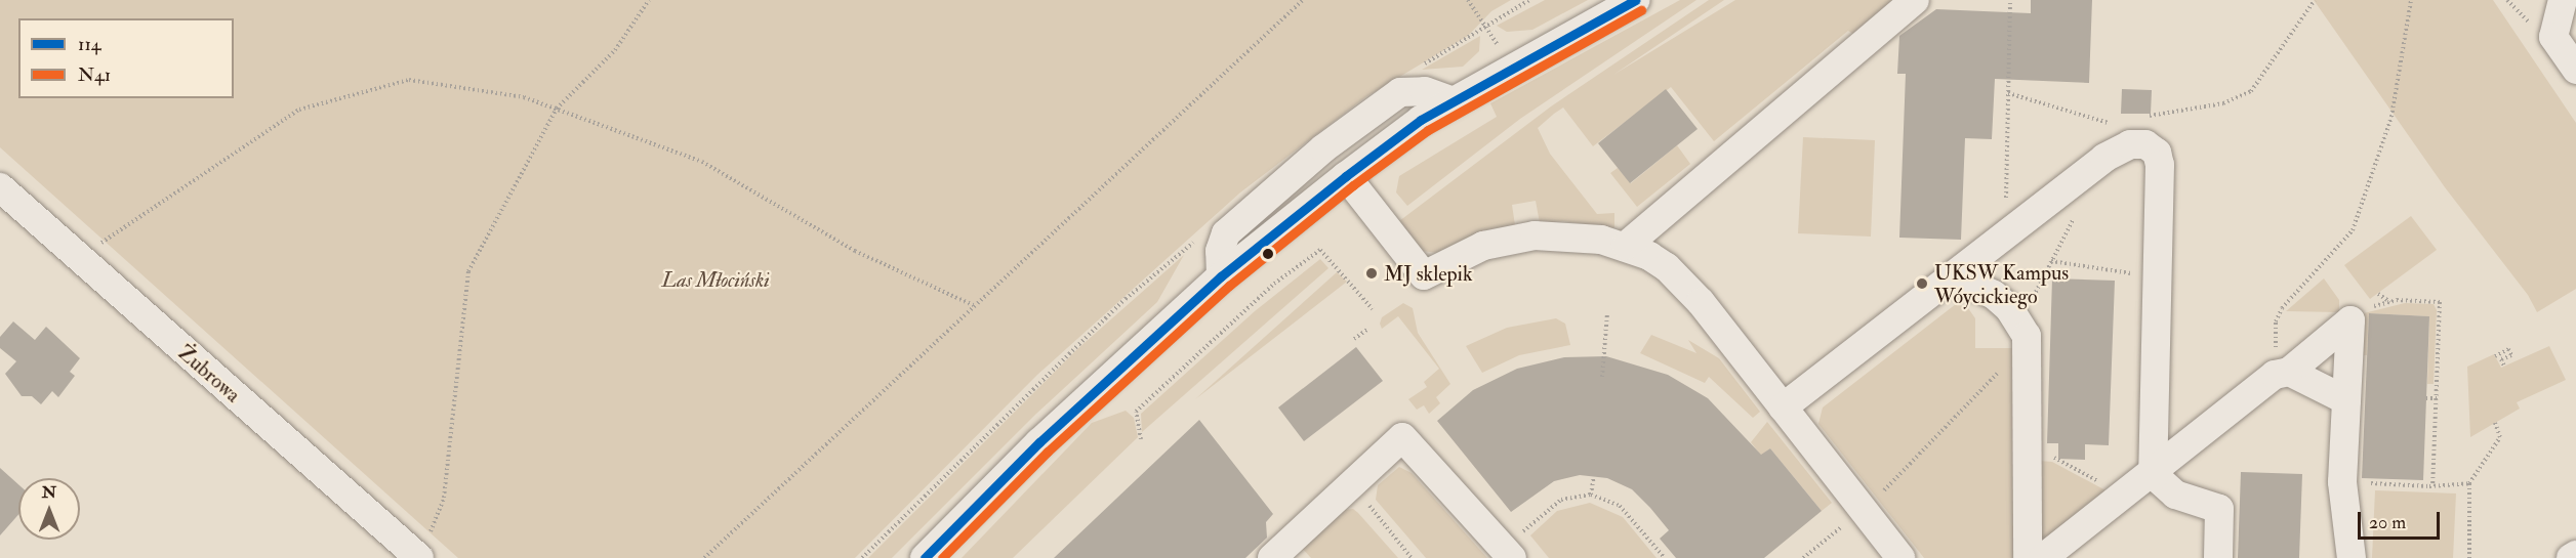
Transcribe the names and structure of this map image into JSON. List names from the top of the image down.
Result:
{
  "streets": {
    "street": ["Żubrowa"]
  },
  "parks": ["Las Młociński"],
  "places": ["MJ sklepik", "UKSW Kampus Wóycickiego"],
  "lines": ["transit line 114", "transit line N41"],
  "legend": ["114", "N41"],
  "scale_bar": "20 m",
  "north": "top"
}
